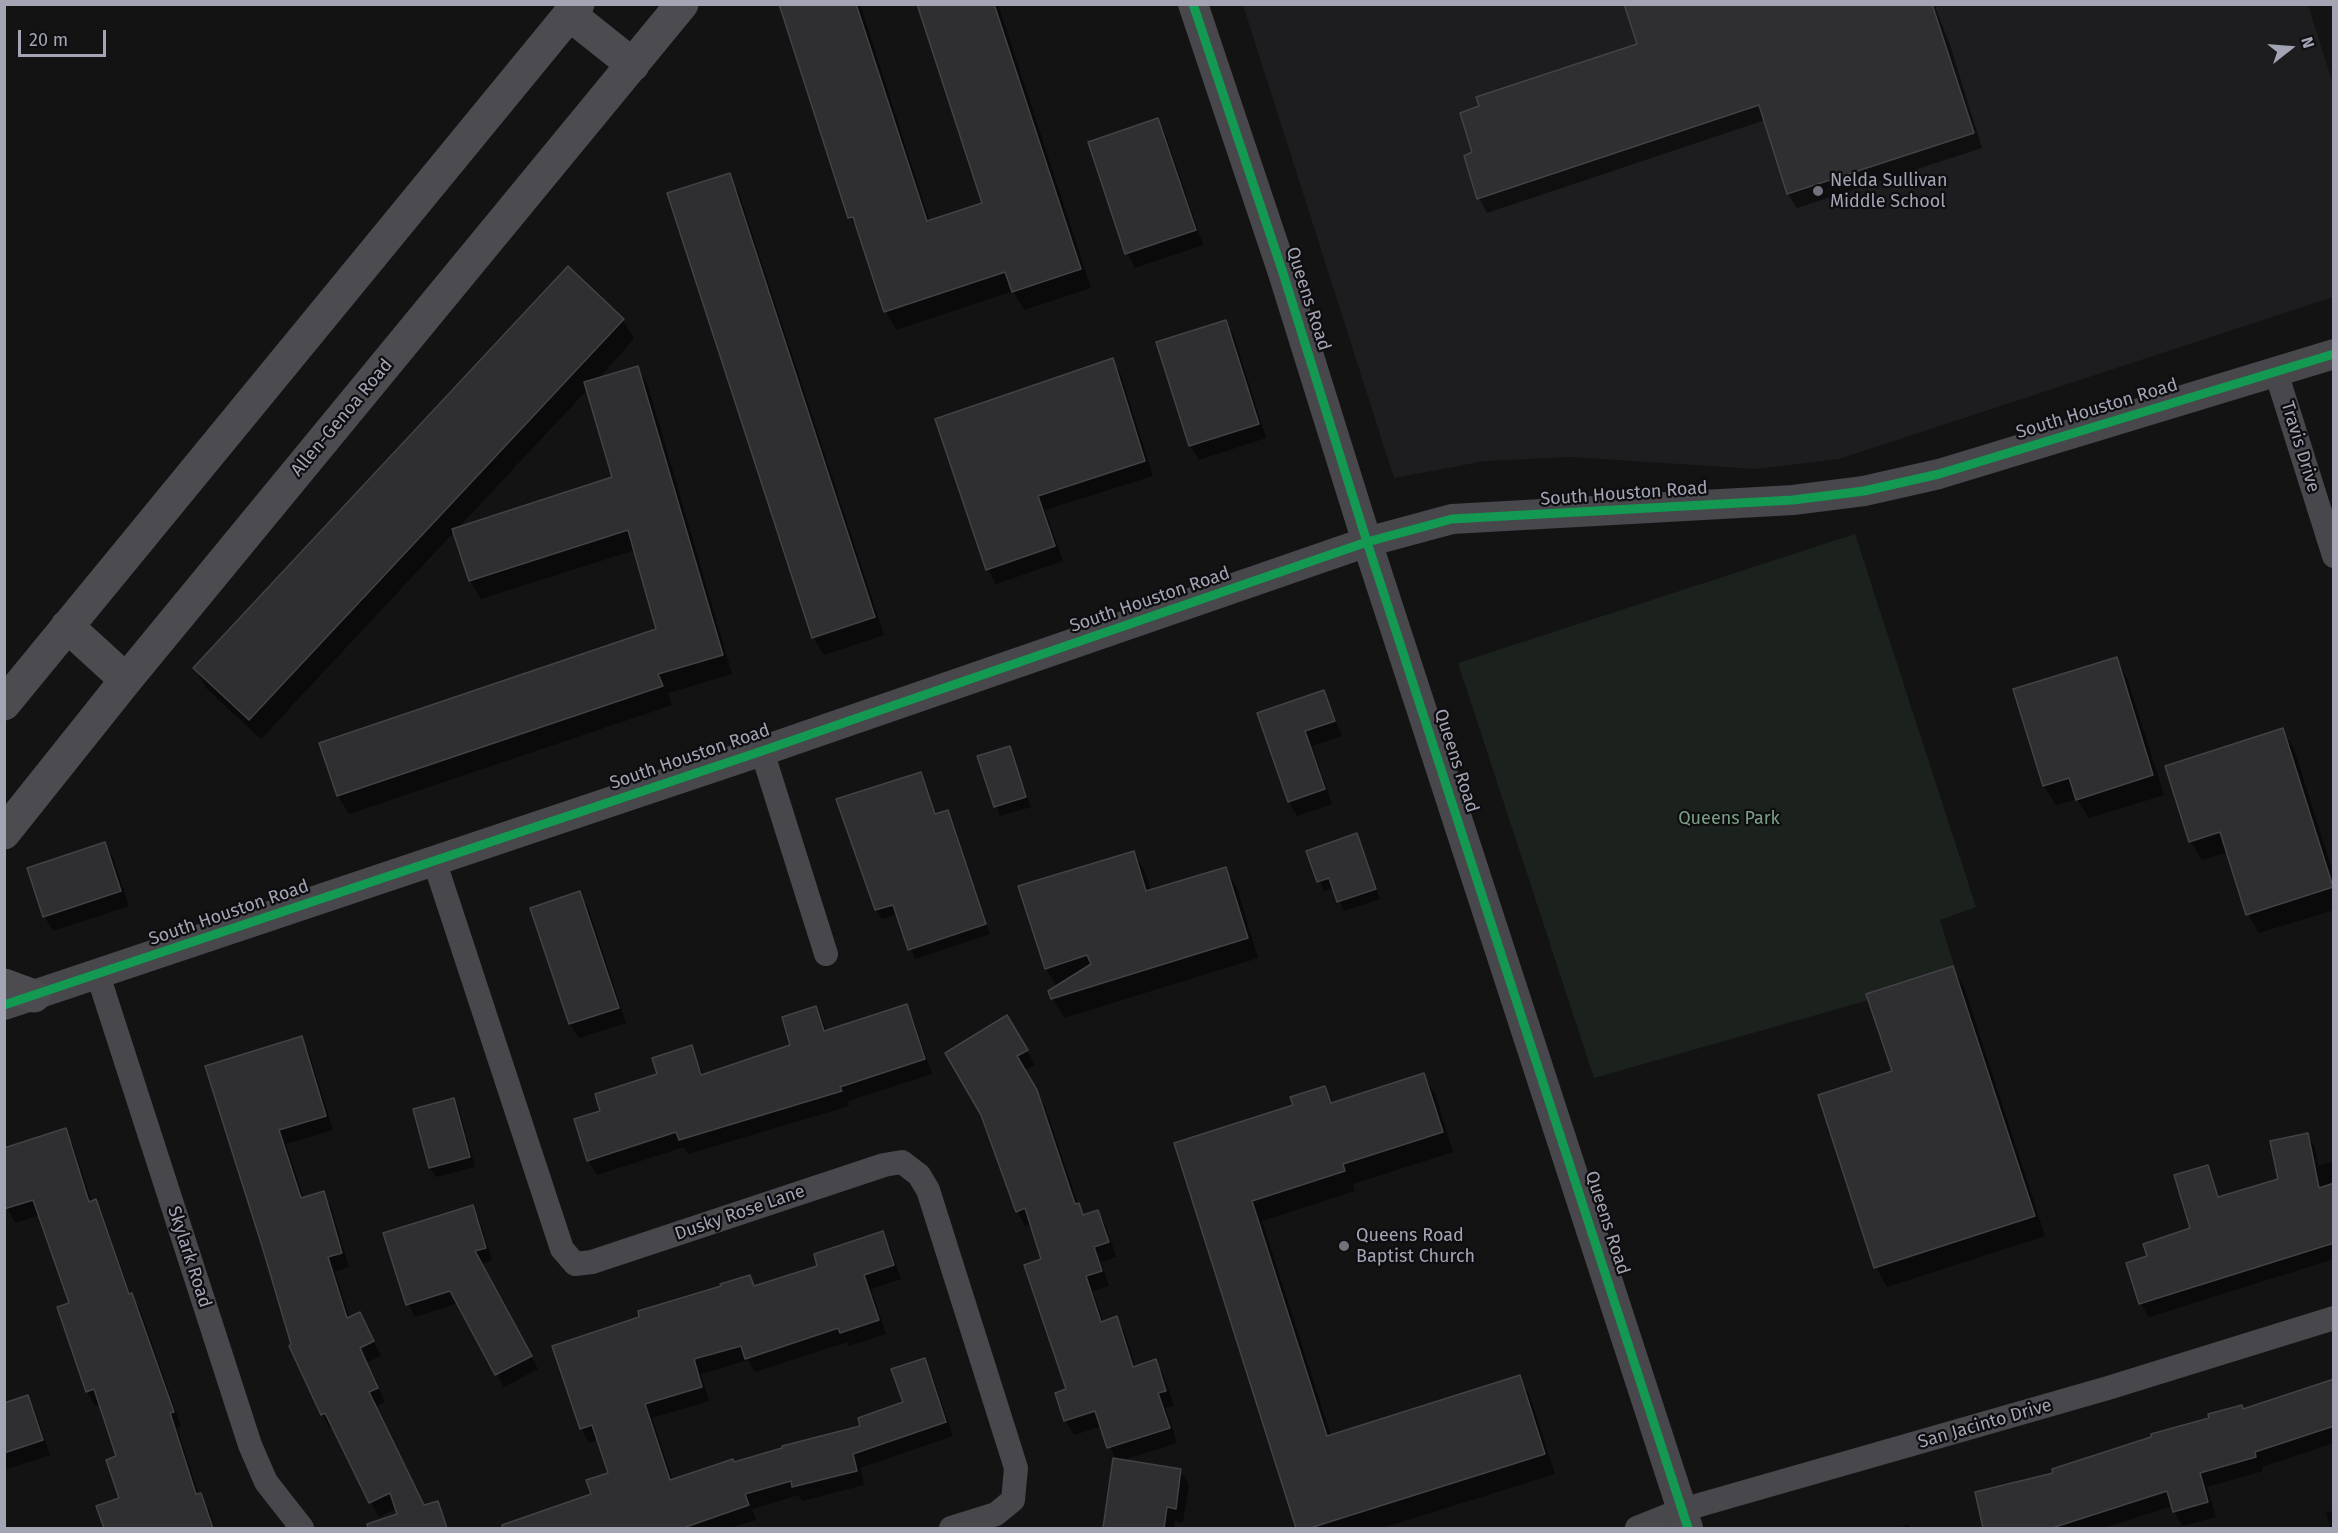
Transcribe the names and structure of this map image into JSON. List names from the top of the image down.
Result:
{
  "streets": {
    "main road": ["Allen-Genoa Road"],
    "street": [
      "Queens Road",
      "South Houston Road",
      "Travis Drive",
      "Dusky Rose Lane",
      "Skylark Road",
      "San Jacinto Drive"
    ]
  },
  "crossings": [
    ["Queens Road", "South Houston Road"],
    ["Queens Road", "San Jacinto Drive"],
    ["South Houston Road", "Travis Drive"],
    ["South Houston Road", "Dusky Rose Lane"],
    ["South Houston Road", "Skylark Road"]
  ],
  "parks": ["Queens Park"],
  "places": ["Nelda Sullivan Middle School", "Queens Road Baptist Church"],
  "scale_bar": "20 m",
  "north": "right"
}
